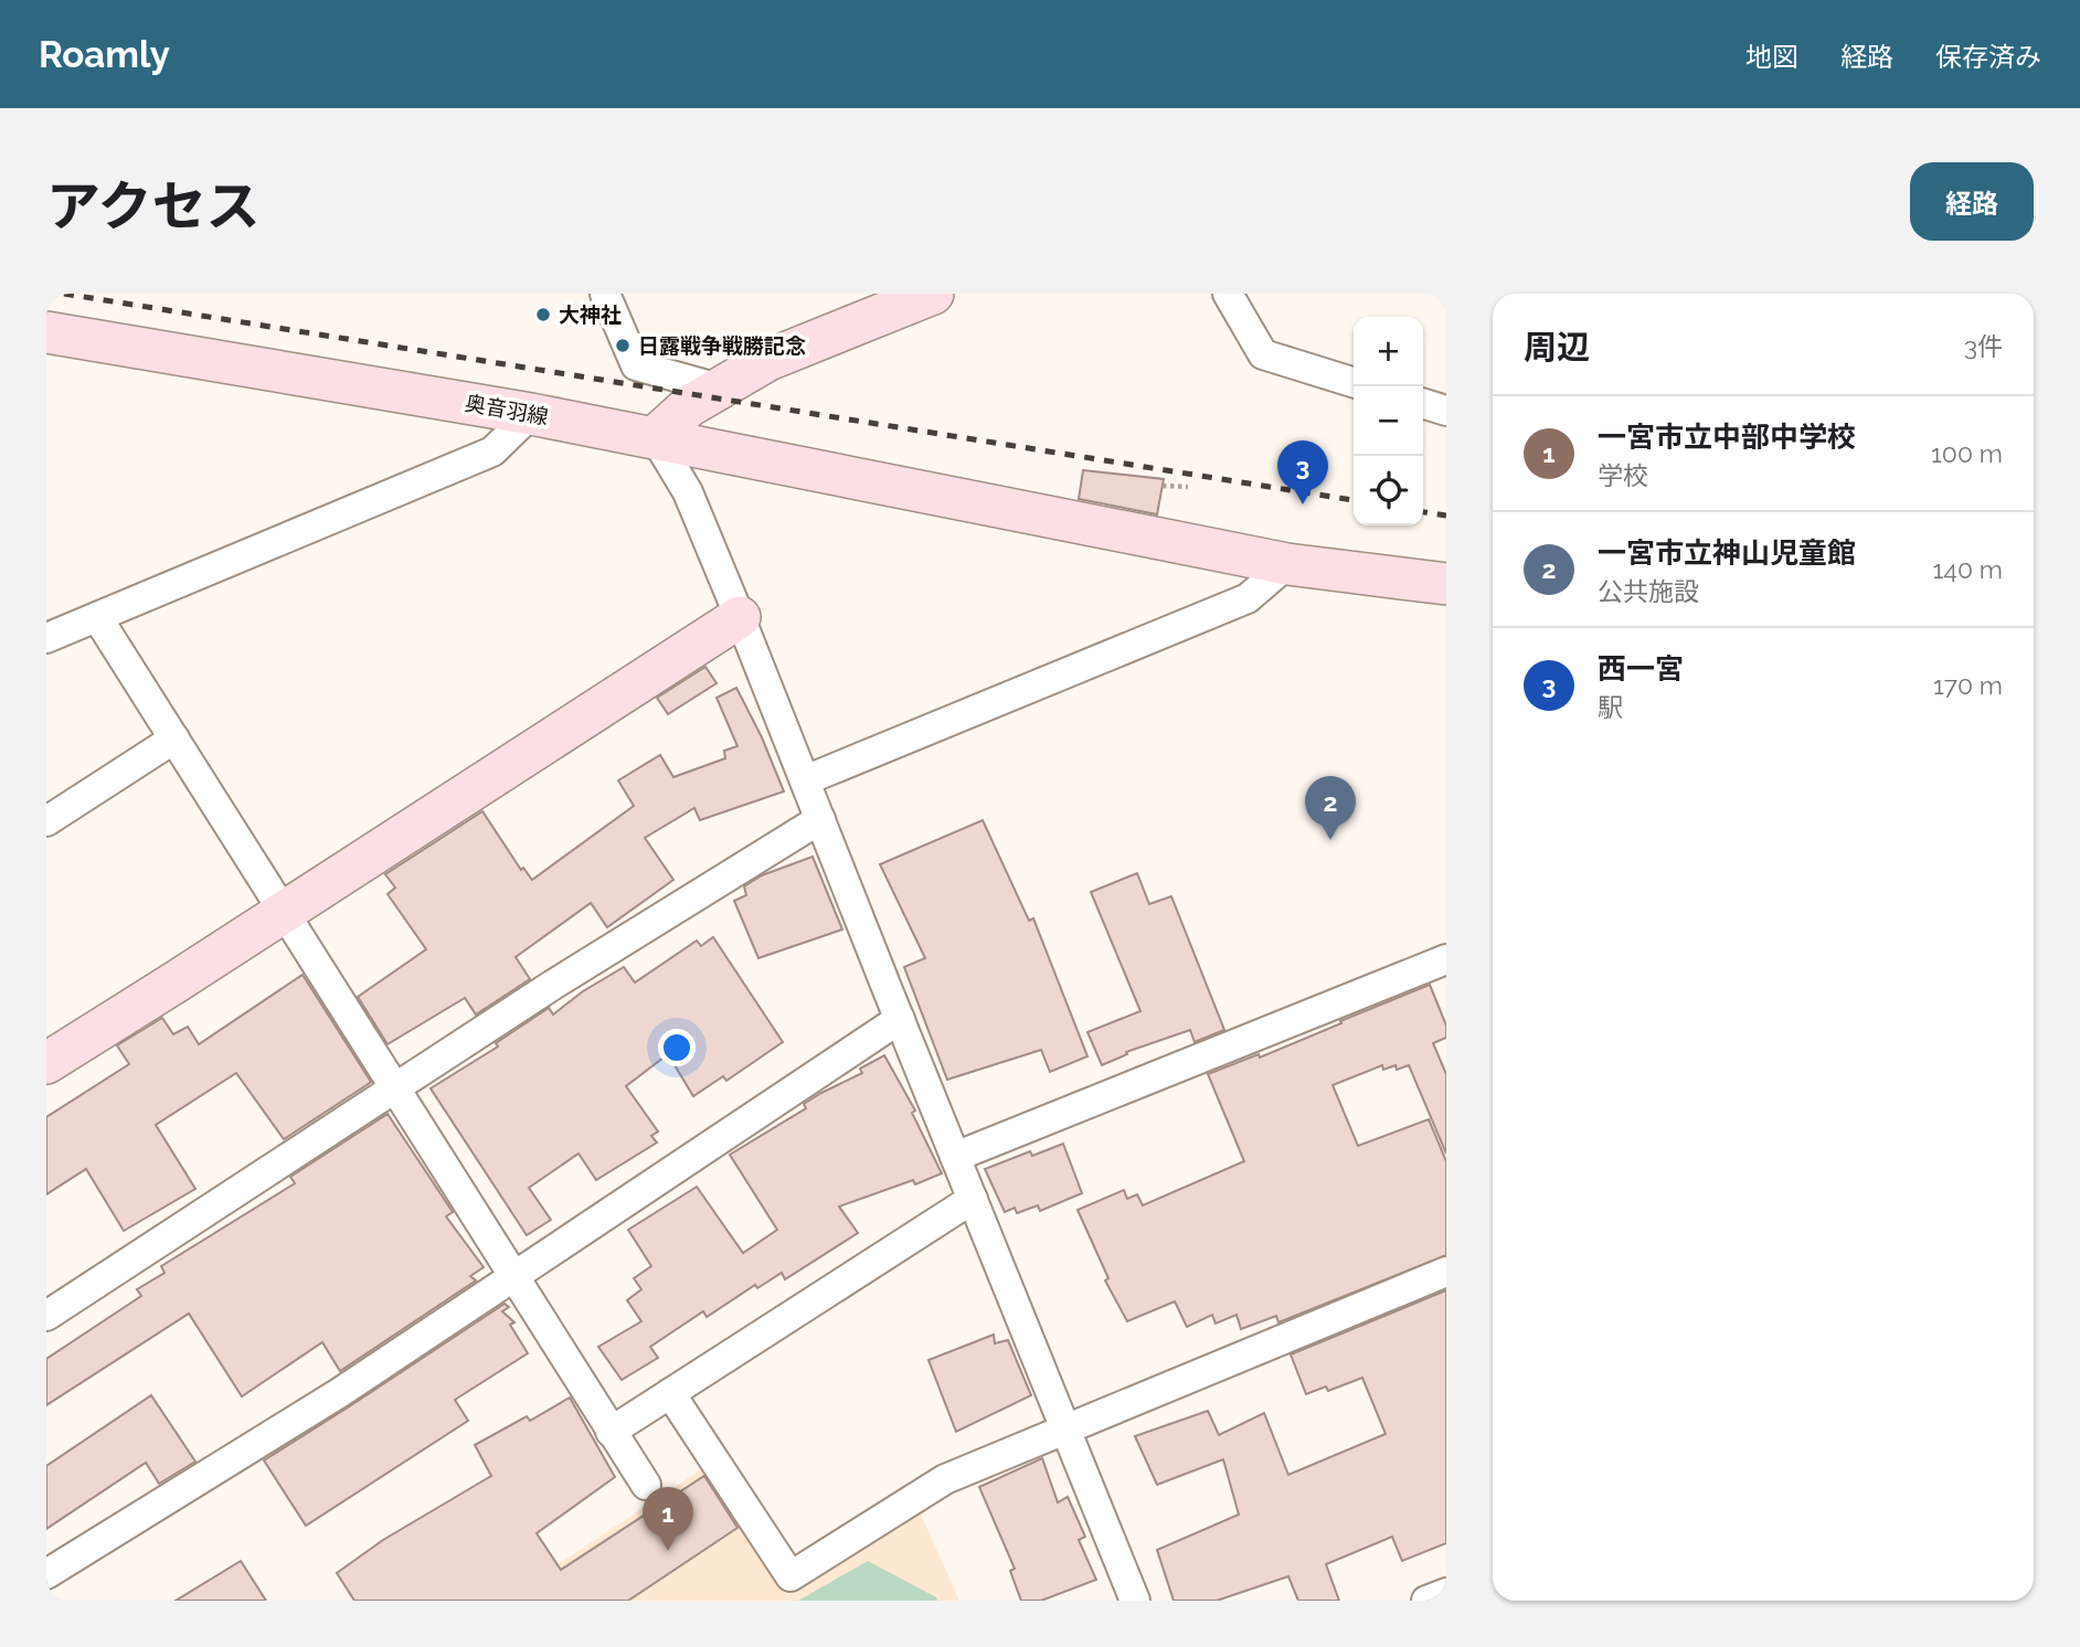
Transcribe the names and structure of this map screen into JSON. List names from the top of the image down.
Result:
{
  "streets": {
    "street": ["奥音羽線"]
  },
  "places": ["大神社", "日露戦争戦勝記念"],
  "page": {
    "header": "Roamly",
    "nav": ["地図", "経路", "保存済み"],
    "title": "アクセス",
    "buttons": "経路",
    "heading": ["周辺", "3件"],
    "map_buttons": ["+", "−"],
    "list": [
      {
        "mark": "1",
        "name": "一宮市立中部中学校",
        "note": "学校",
        "value": "100 m"
      },
      {
        "mark": "2",
        "name": "一宮市立神山児童館",
        "note": "公共施設",
        "value": "140 m"
      },
      {
        "mark": "3",
        "name": "西一宮",
        "note": "駅",
        "value": "170 m"
      }
    ],
    "pins": ["3", "2", "1"]
  }
}
